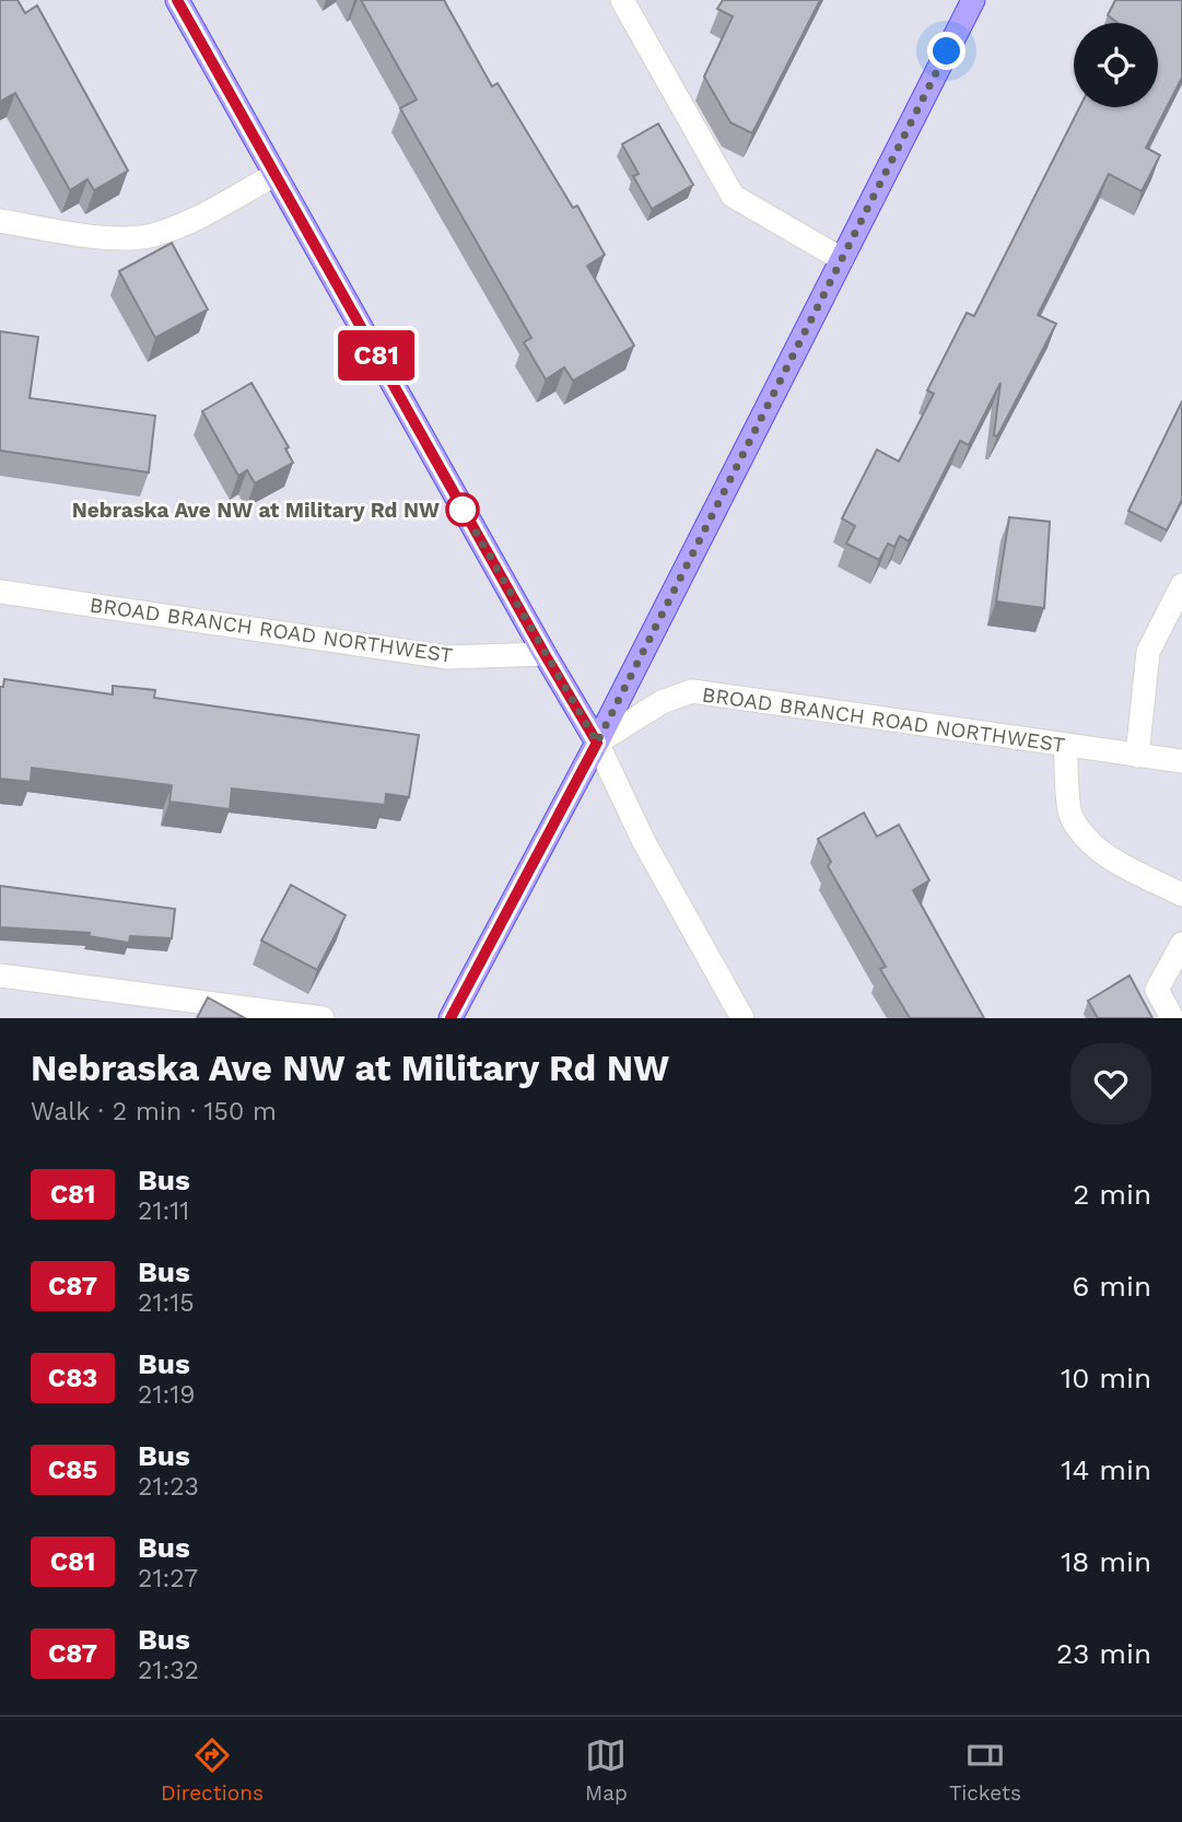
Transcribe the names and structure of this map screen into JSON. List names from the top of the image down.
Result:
{
  "streets": {
    "street": ["BROAD BRANCH ROAD NORTHWEST"]
  },
  "places": ["Nebraska Ave NW at Military Rd NW"],
  "lines": ["bus line C81"],
  "page": {
    "on_map": "C81",
    "heading": ["Nebraska Ave NW at Military Rd NW", "Walk · 2 min · 150 m"],
    "list": [
      {
        "mark": "C81",
        "name": "Bus",
        "note": "21:11",
        "value": "2 min"
      },
      {
        "mark": "C87",
        "name": "Bus",
        "note": "21:15",
        "value": "6 min"
      },
      {
        "mark": "C83",
        "name": "Bus",
        "note": "21:19",
        "value": "10 min"
      },
      {
        "mark": "C85",
        "name": "Bus",
        "note": "21:23",
        "value": "14 min"
      },
      {
        "mark": "C81",
        "name": "Bus",
        "note": "21:27",
        "value": "18 min"
      },
      {
        "mark": "C87",
        "name": "Bus",
        "note": "21:32",
        "value": "23 min"
      }
    ],
    "tabs": ["Directions", "Map", "Tickets"]
  }
}
